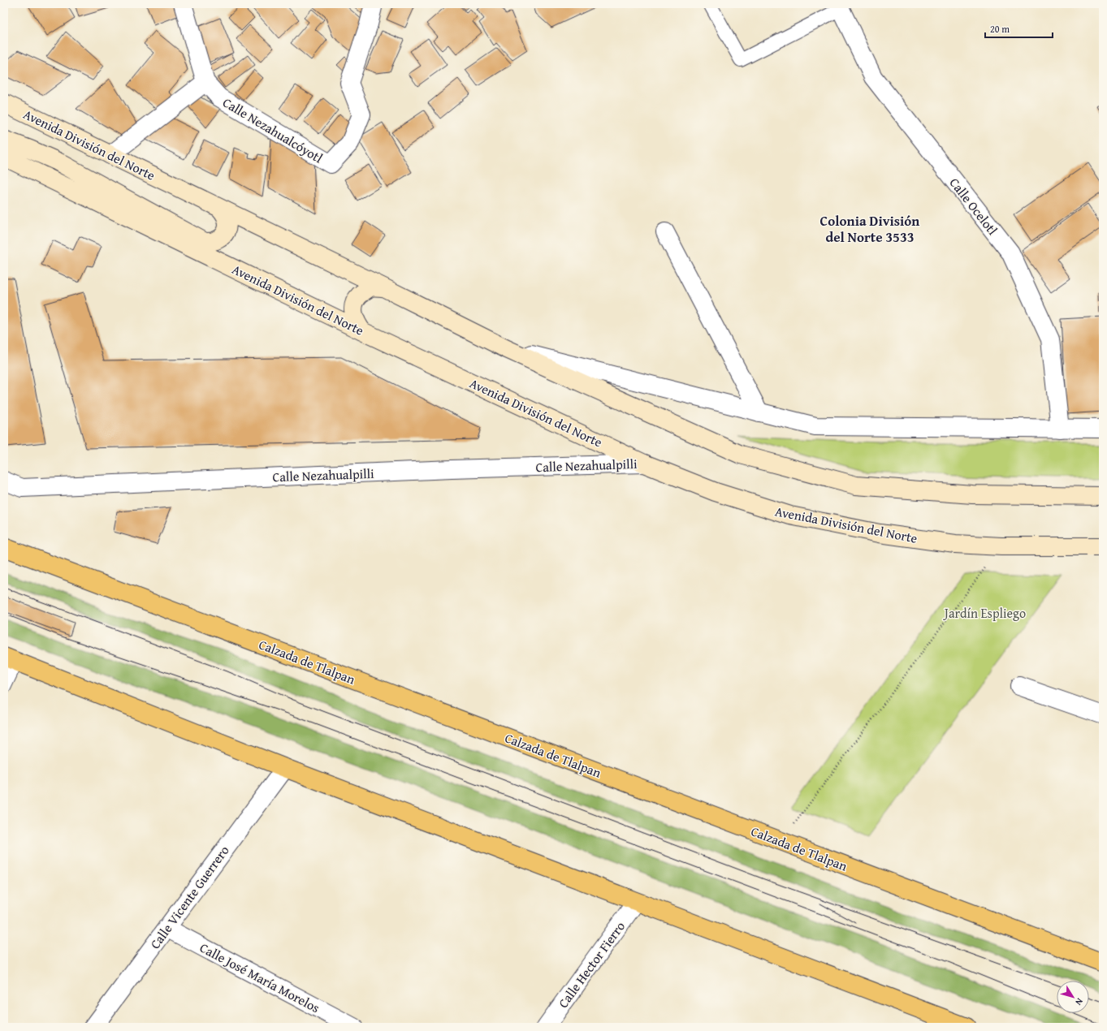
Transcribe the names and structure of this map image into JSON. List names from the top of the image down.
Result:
{
  "streets": {
    "highway": ["Calzada de Tlalpan"],
    "main road": ["Avenida División del Norte"],
    "street": [
      "Calle Nezahualcóyotl",
      "Calle Ocelotl",
      "Calle Nezahualpilli",
      "Calle Vicente Guerrero",
      "Calle Hector Fierro",
      "Calle José María Morelos"
    ]
  },
  "crossings": [
    ["Avenida División del Norte", "Calle Ocelotl"],
    ["Avenida División del Norte", "Calle Nezahualpilli"],
    ["Calle Vicente Guerrero", "Calle José María Morelos"]
  ],
  "districts": ["Colonia División del Norte 3533"],
  "parks": ["Jardín Espliego"],
  "scale_bar": "20 m",
  "north": "bottom right"
}
